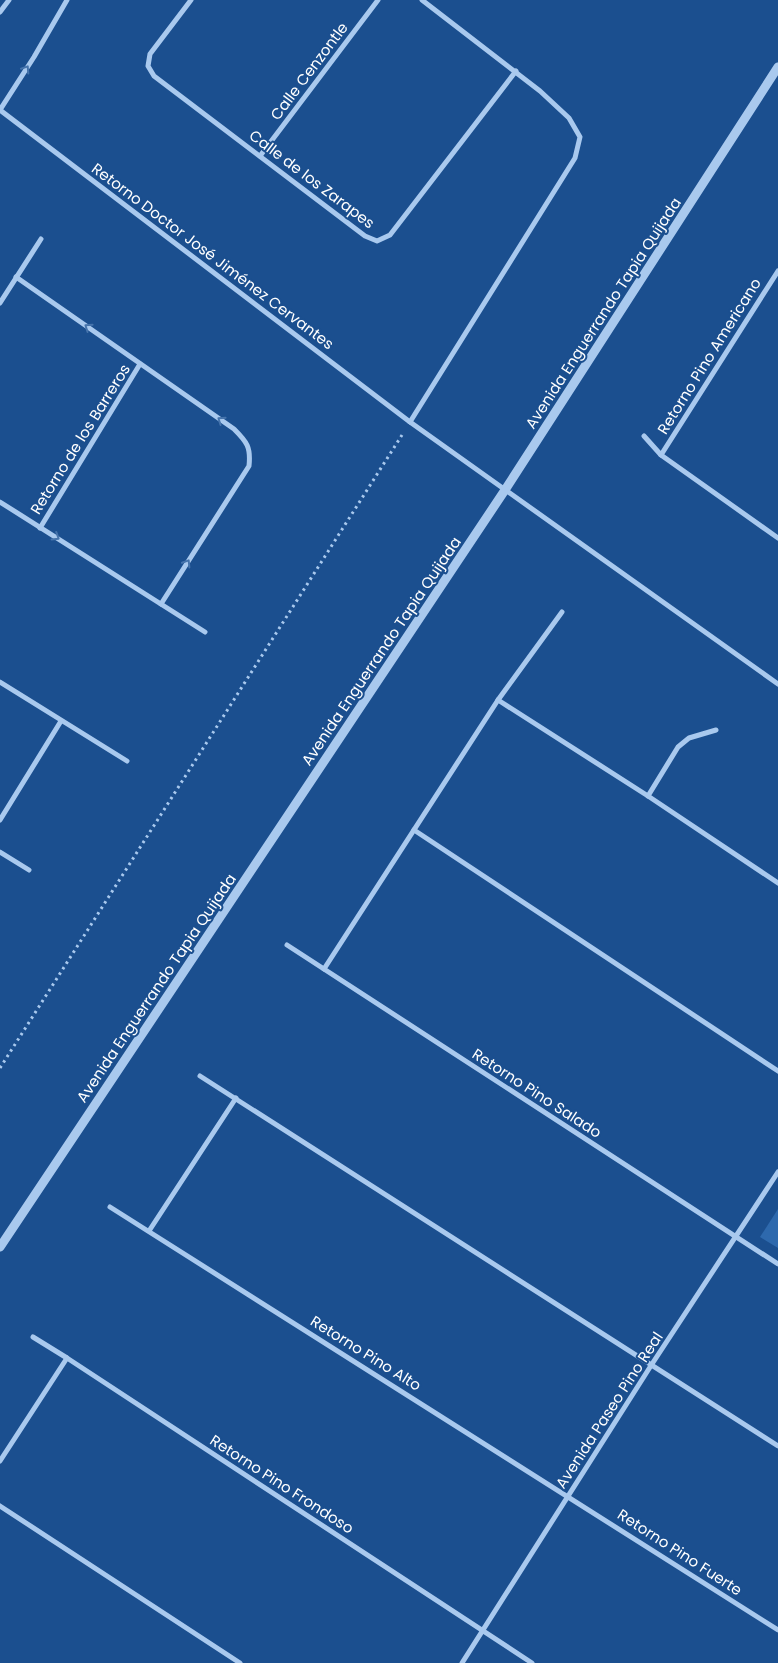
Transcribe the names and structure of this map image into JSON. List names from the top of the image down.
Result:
{
  "streets": {
    "street": [
      "Calle Cenzontle",
      "Calle de los Zarapes",
      "Retorno Doctor José Jiménez Cervantes",
      "Avenida Enguerrando Tapia Quijada",
      "Retorno Pino Americano",
      "Retorno de los Barreros",
      "Retorno Pino Salado",
      "Retorno Pino Alto",
      "Avenida Paseo Pino Real",
      "Retorno Pino Frondoso",
      "Retorno Pino Fuerte"
    ]
  },
  "crossings": [
    ["Calle Cenzontle", "Calle de los Zarapes"],
    ["Retorno Doctor José Jiménez Cervantes", "Avenida Enguerrando Tapia Quijada"],
    ["Retorno Pino Salado", "Avenida Paseo Pino Real"],
    ["Retorno Pino Alto", "Avenida Paseo Pino Real"],
    ["Retorno Pino Alto", "Retorno Pino Fuerte"],
    ["Avenida Paseo Pino Real", "Retorno Pino Frondoso"],
    ["Avenida Paseo Pino Real", "Retorno Pino Fuerte"]
  ]
}
